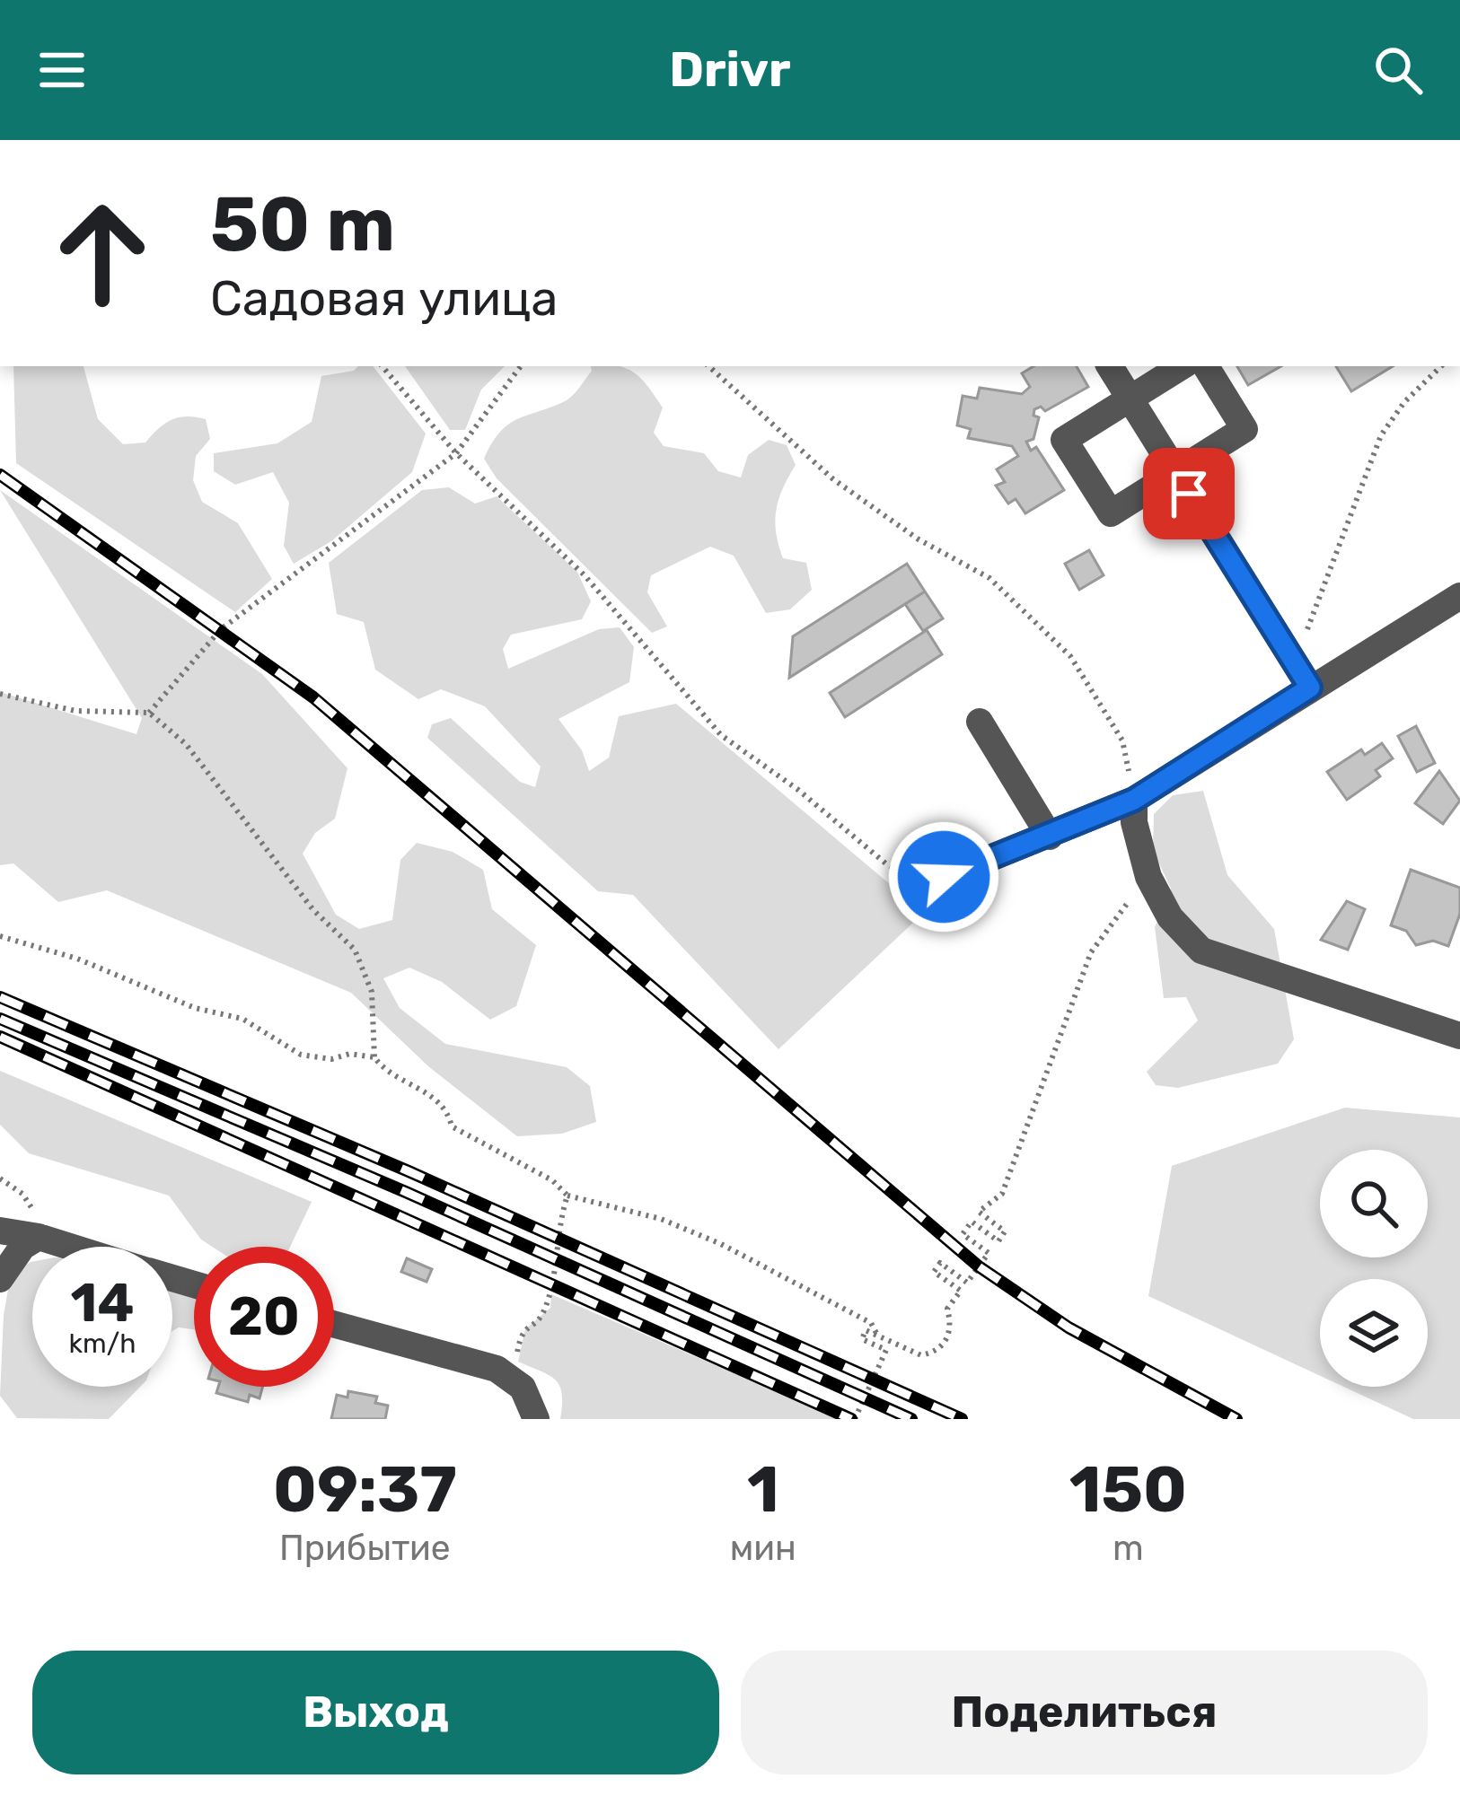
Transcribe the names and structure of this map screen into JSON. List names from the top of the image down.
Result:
{
  "page": {
    "header": "Drivr",
    "turn": ["50 m", "Садовая улица"],
    "speed": "14 km/h",
    "limit": "20",
    "eta": [
      "09:37",
      "Прибытие",
      "1",
      "мин",
      "150",
      "m"
    ],
    "buttons": ["Выход", "Поделиться"]
  }
}
